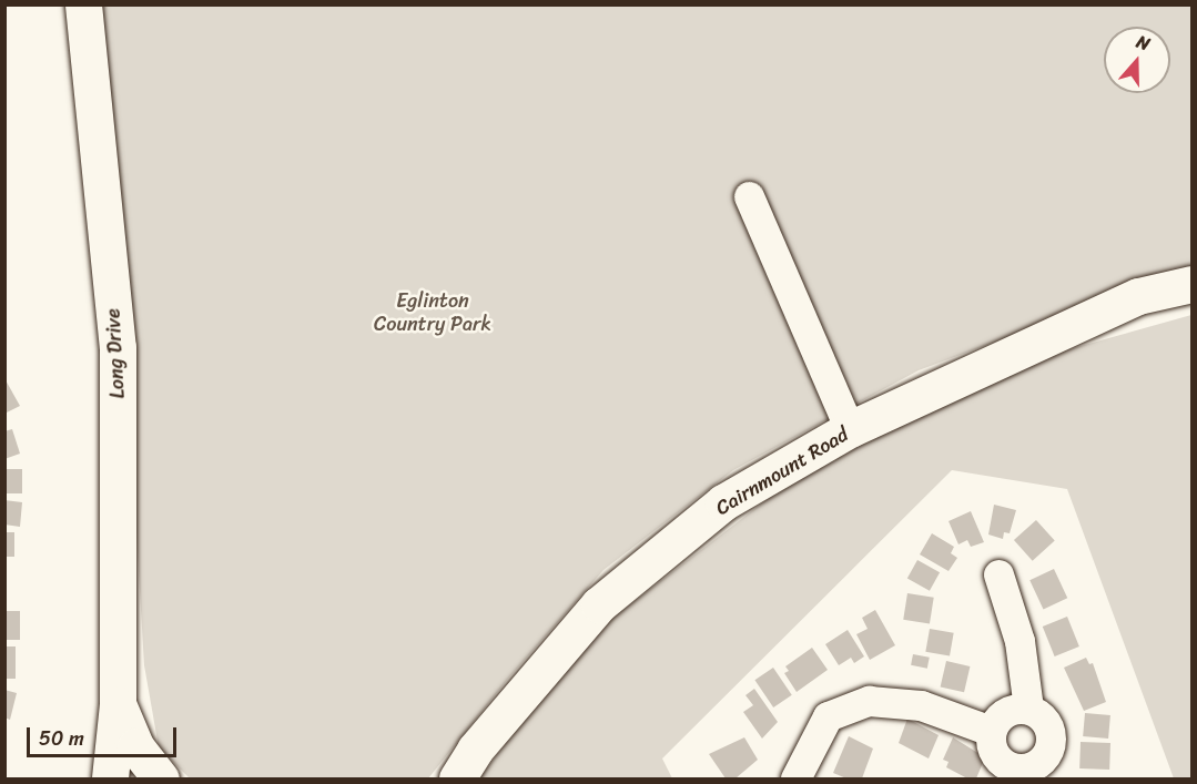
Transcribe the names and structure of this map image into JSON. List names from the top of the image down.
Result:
{
  "streets": {
    "main road": ["Long Drive", "Cairnmount Road"]
  },
  "parks": ["Eglinton Country Park"],
  "scale_bar": "50 m",
  "north": "top"
}
